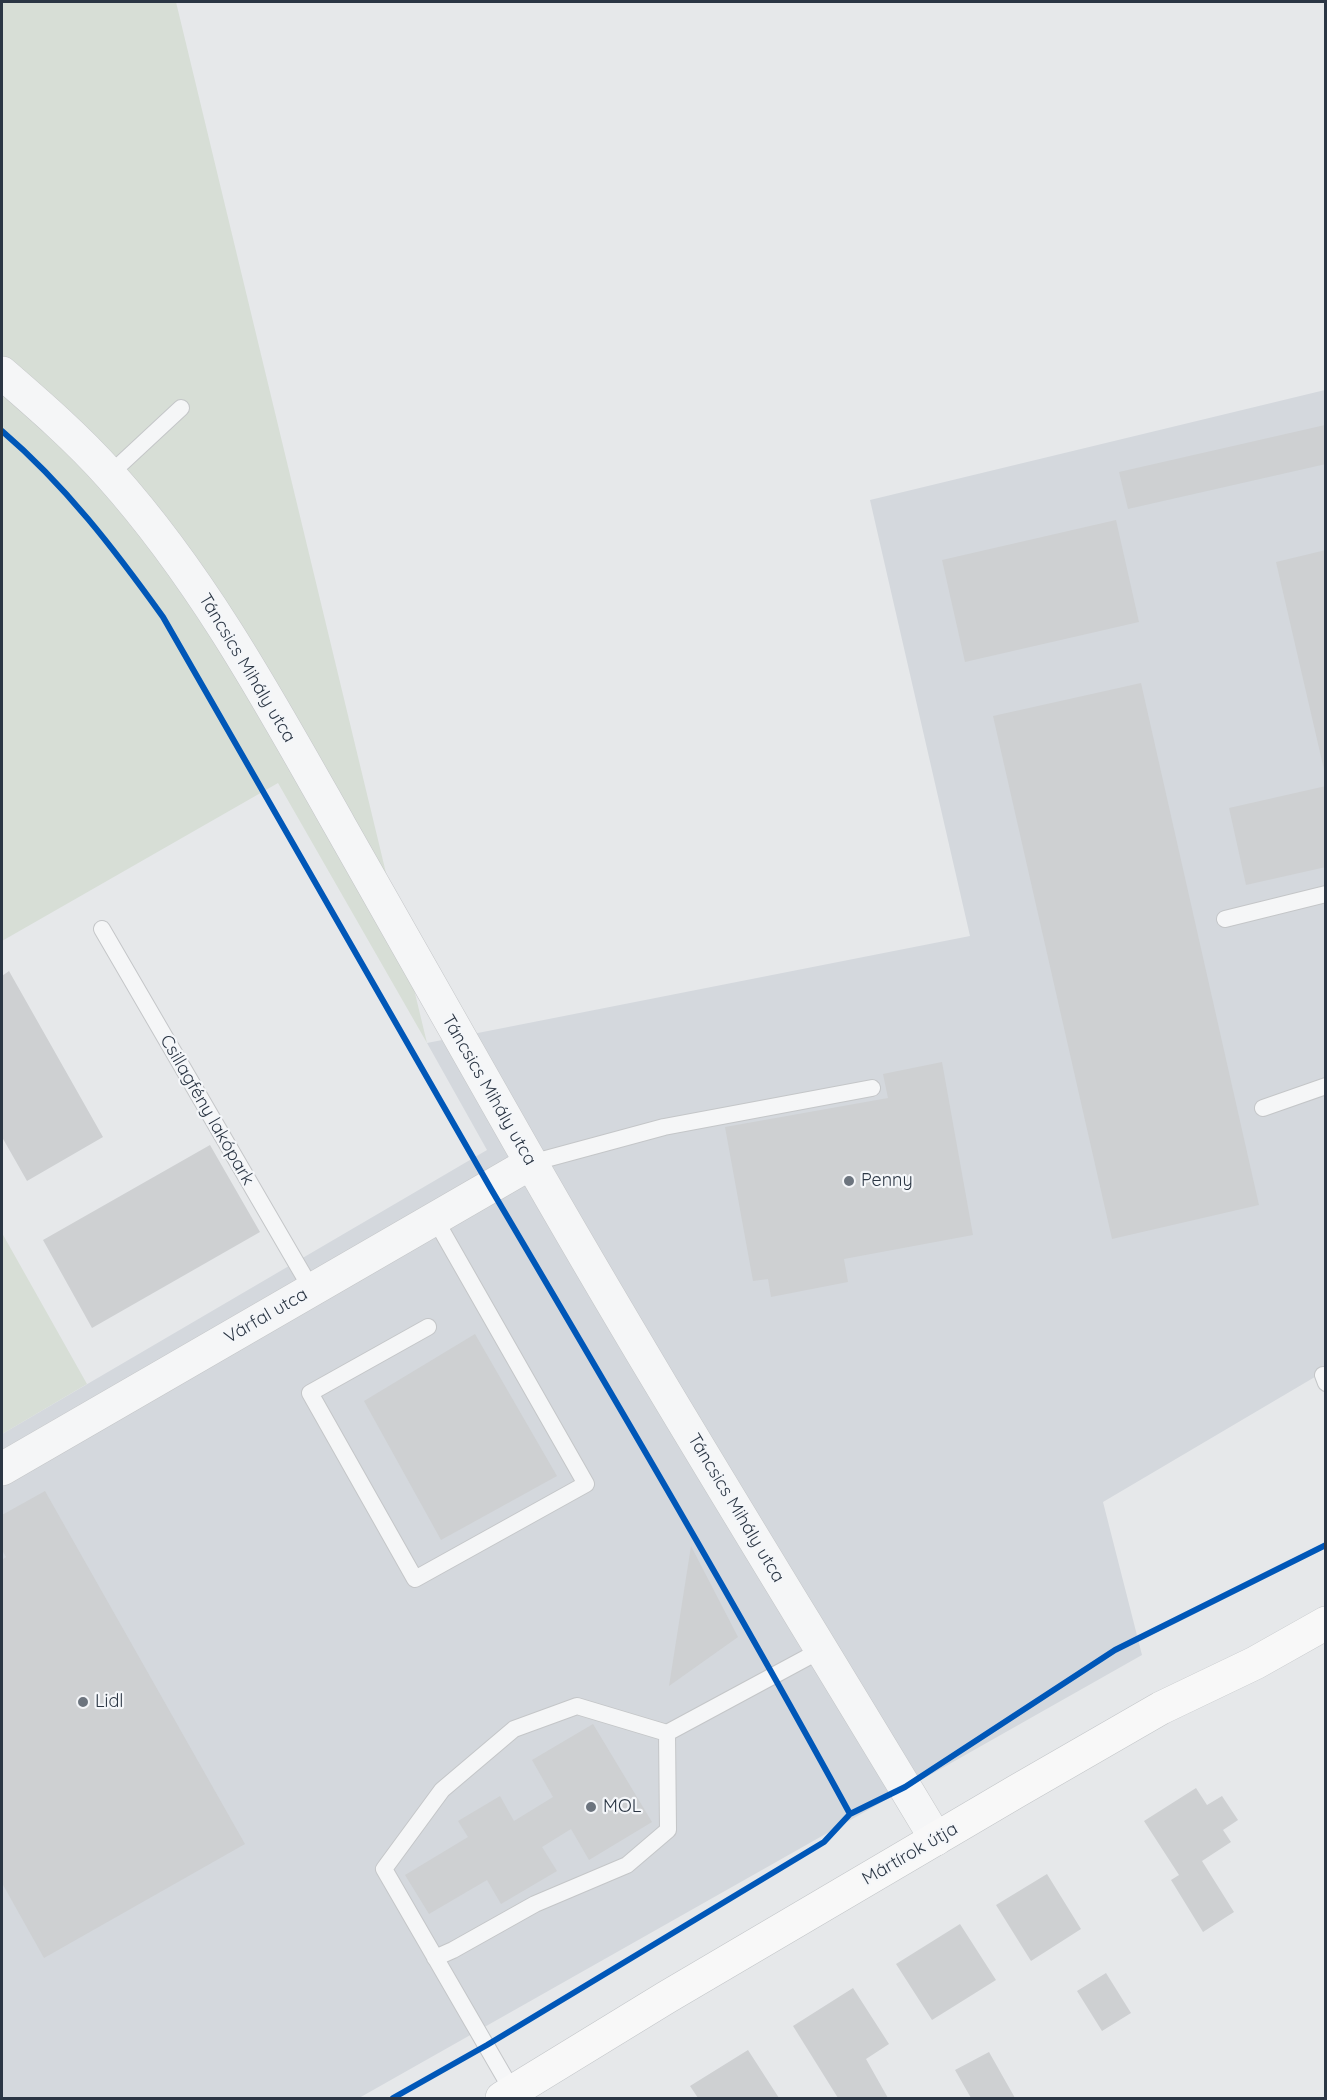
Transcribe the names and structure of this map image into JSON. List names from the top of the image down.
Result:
{
  "streets": {
    "main road": ["Mártírok útja"],
    "street": ["Táncsics Mihály utca", "Várfal utca"],
    "lane": ["Csillagfény lakópark"]
  },
  "crossings": [
    ["Táncsics Mihály utca", "Várfal utca"],
    ["Táncsics Mihály utca", "Mártírok útja"],
    ["Csillagfény lakópark", "Várfal utca"]
  ],
  "places": ["Penny", "Lidl", "MOL"]
}
